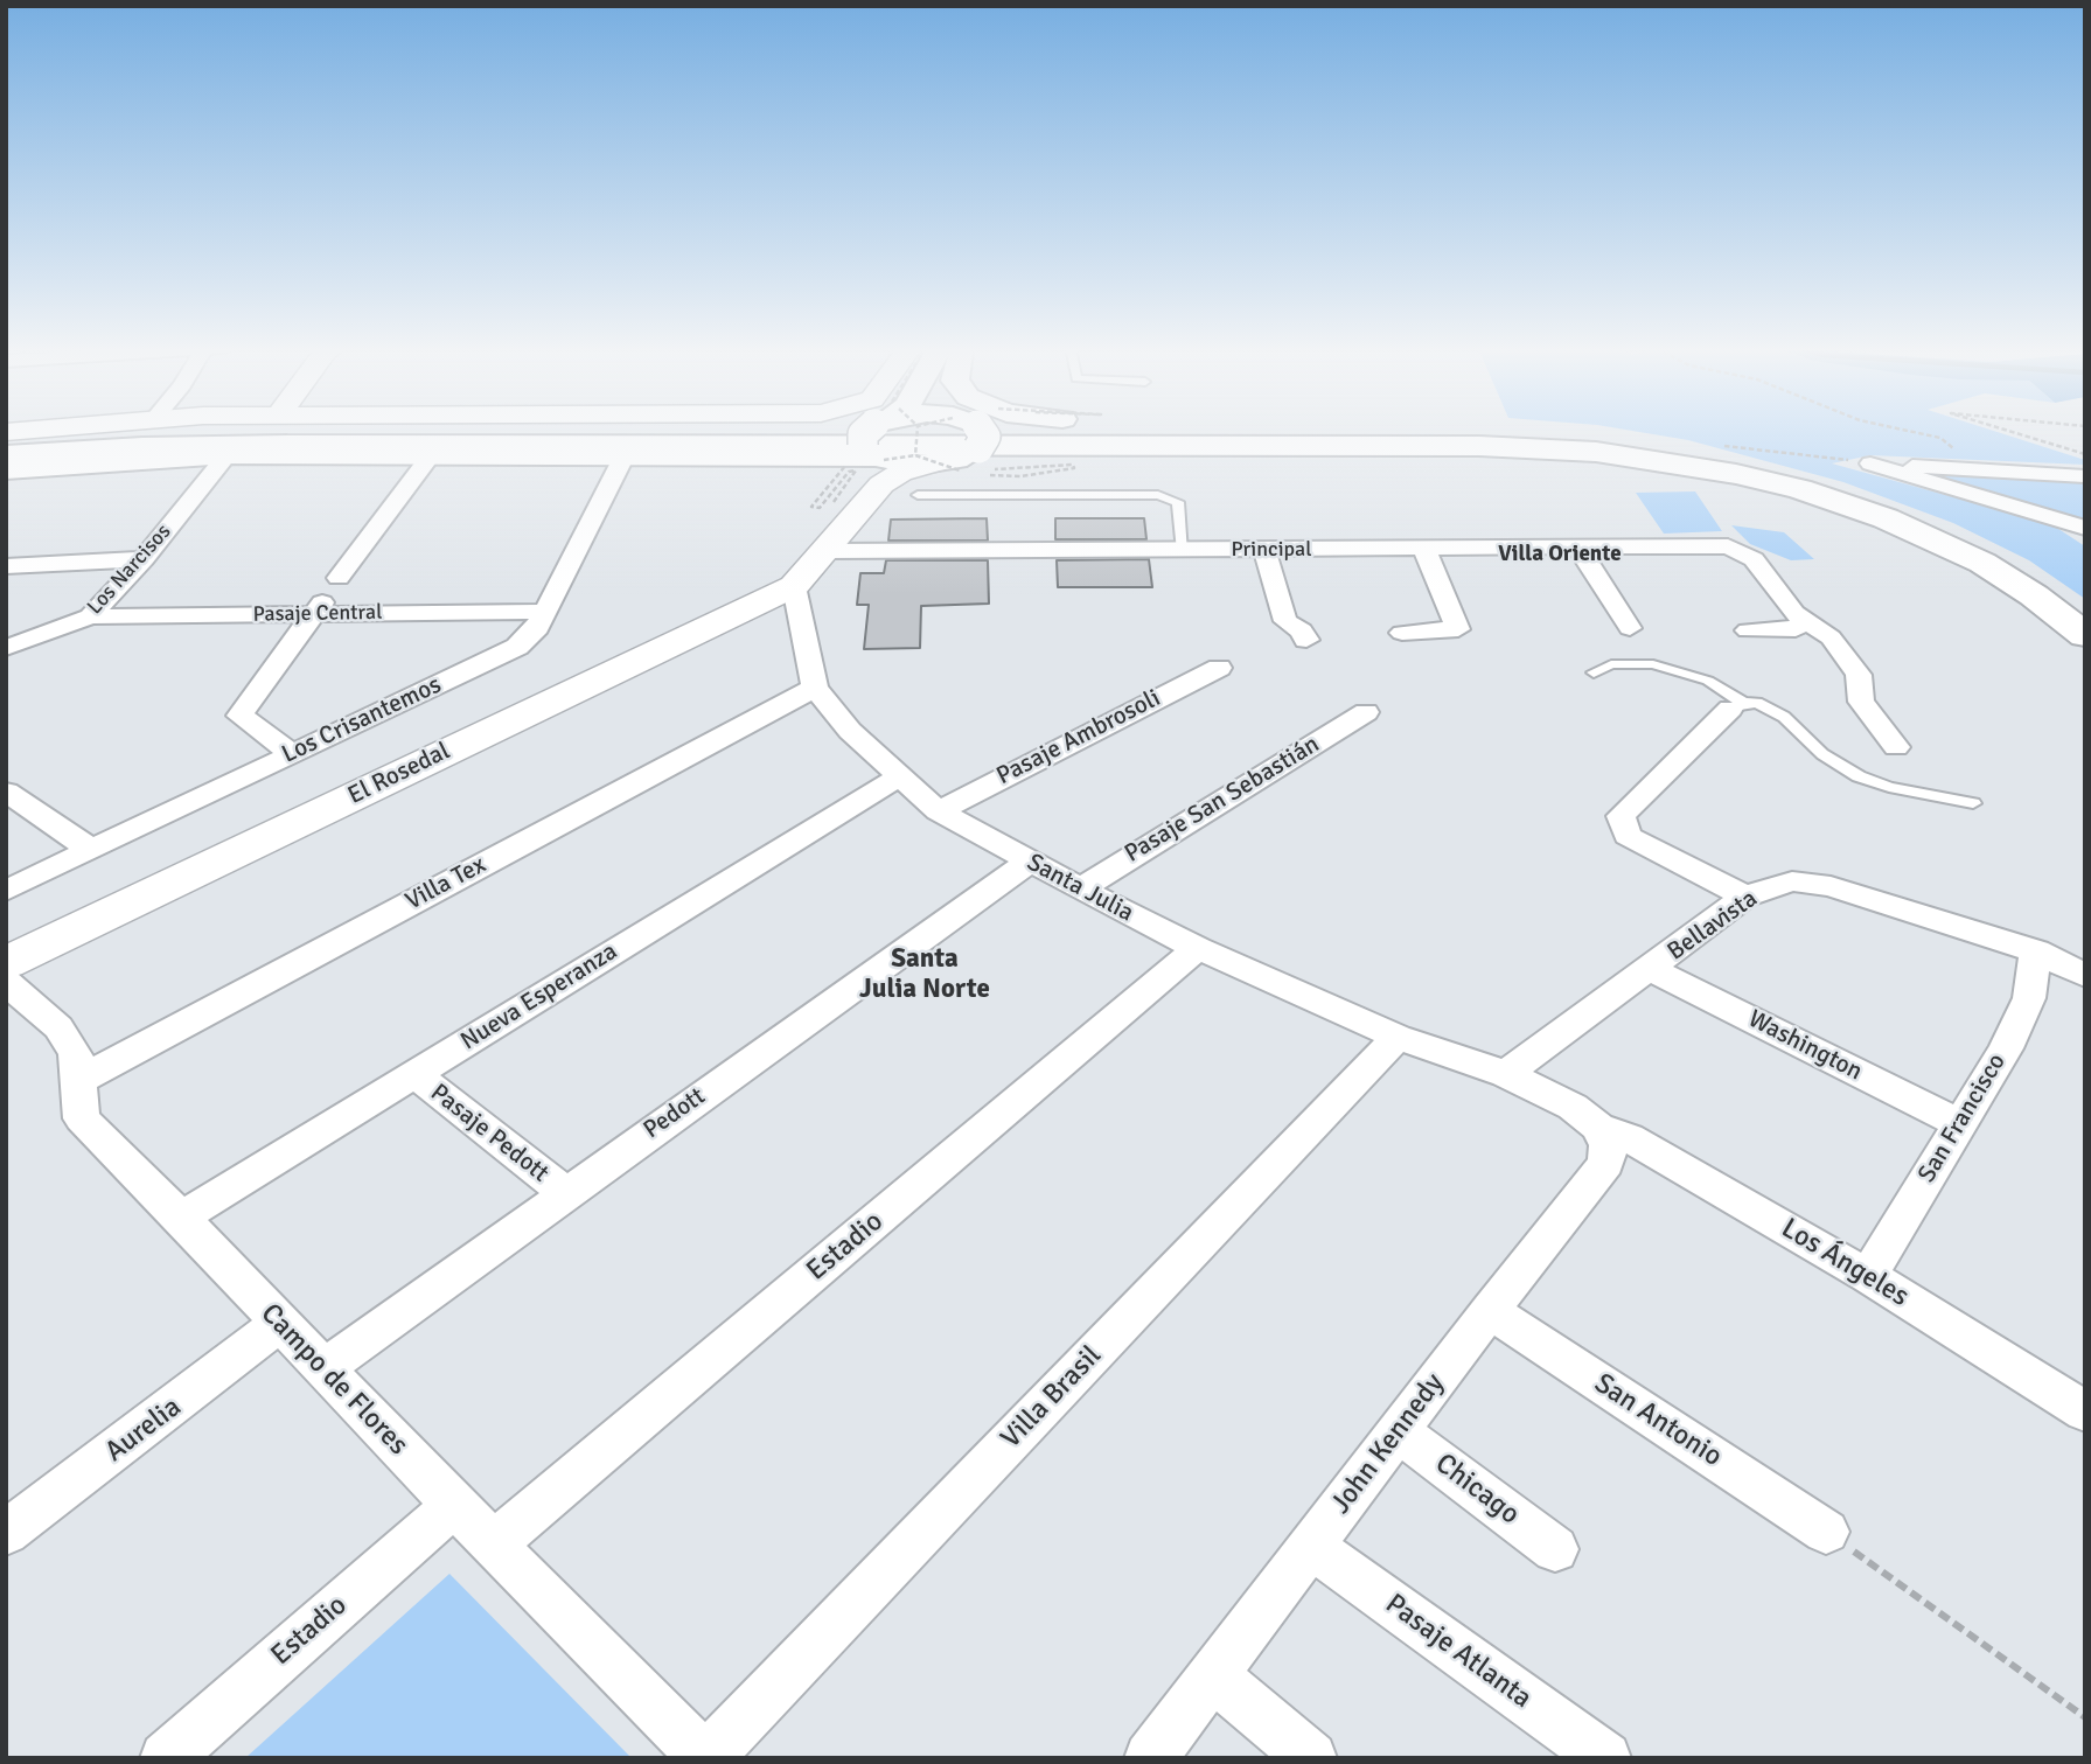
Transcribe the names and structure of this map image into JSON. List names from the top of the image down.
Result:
{
  "streets": {
    "main road": ["El Rosedal"],
    "street": [
      "Principal",
      "Los Narcisos",
      "Pasaje Central",
      "Los Crisantemos",
      "Pasaje Ambrosoli",
      "Pasaje San Sebastián",
      "Villa Tex",
      "Santa Julia",
      "Bellavista",
      "Nueva Esperanza",
      "Washington",
      "Pedott",
      "San Francisco",
      "Pasaje Pedott",
      "Estadio",
      "Los Ángeles",
      "Campo de Flores",
      "Villa Brasil",
      "San Antonio",
      "Aurelia",
      "John Kennedy",
      "Chicago",
      "Pasaje Atlanta"
    ]
  },
  "crossings": [
    ["Los Narcisos", "Pasaje Central"],
    ["Pasaje Central", "Los Crisantemos"],
    ["Pasaje Ambrosoli", "Santa Julia"],
    ["El Rosedal", "Santa Julia"],
    ["Pasaje San Sebastián", "Santa Julia"],
    ["Villa Tex", "Santa Julia"],
    ["Villa Tex", "Campo de Flores"],
    ["Santa Julia", "Bellavista"],
    ["Santa Julia", "Nueva Esperanza"],
    ["Santa Julia", "Pedott"],
    ["Santa Julia", "Estadio"],
    ["Santa Julia", "Los Ángeles"],
    ["Santa Julia", "Villa Brasil"],
    ["Santa Julia", "John Kennedy"],
    ["Bellavista", "Washington"],
    ["Bellavista", "San Francisco"],
    ["Nueva Esperanza", "Pasaje Pedott"],
    ["Nueva Esperanza", "Campo de Flores"],
    ["Washington", "San Francisco"],
    ["Pedott", "Pasaje Pedott"],
    ["Pedott", "Campo de Flores"],
    ["San Francisco", "Los Ángeles"],
    ["Estadio", "Campo de Flores"],
    ["Los Ángeles", "John Kennedy"],
    ["Campo de Flores", "Villa Brasil"],
    ["Campo de Flores", "Aurelia"],
    ["San Antonio", "John Kennedy"],
    ["John Kennedy", "Chicago"],
    ["John Kennedy", "Pasaje Atlanta"]
  ],
  "districts": ["Villa Oriente", "Santa Julia Norte"]
}
